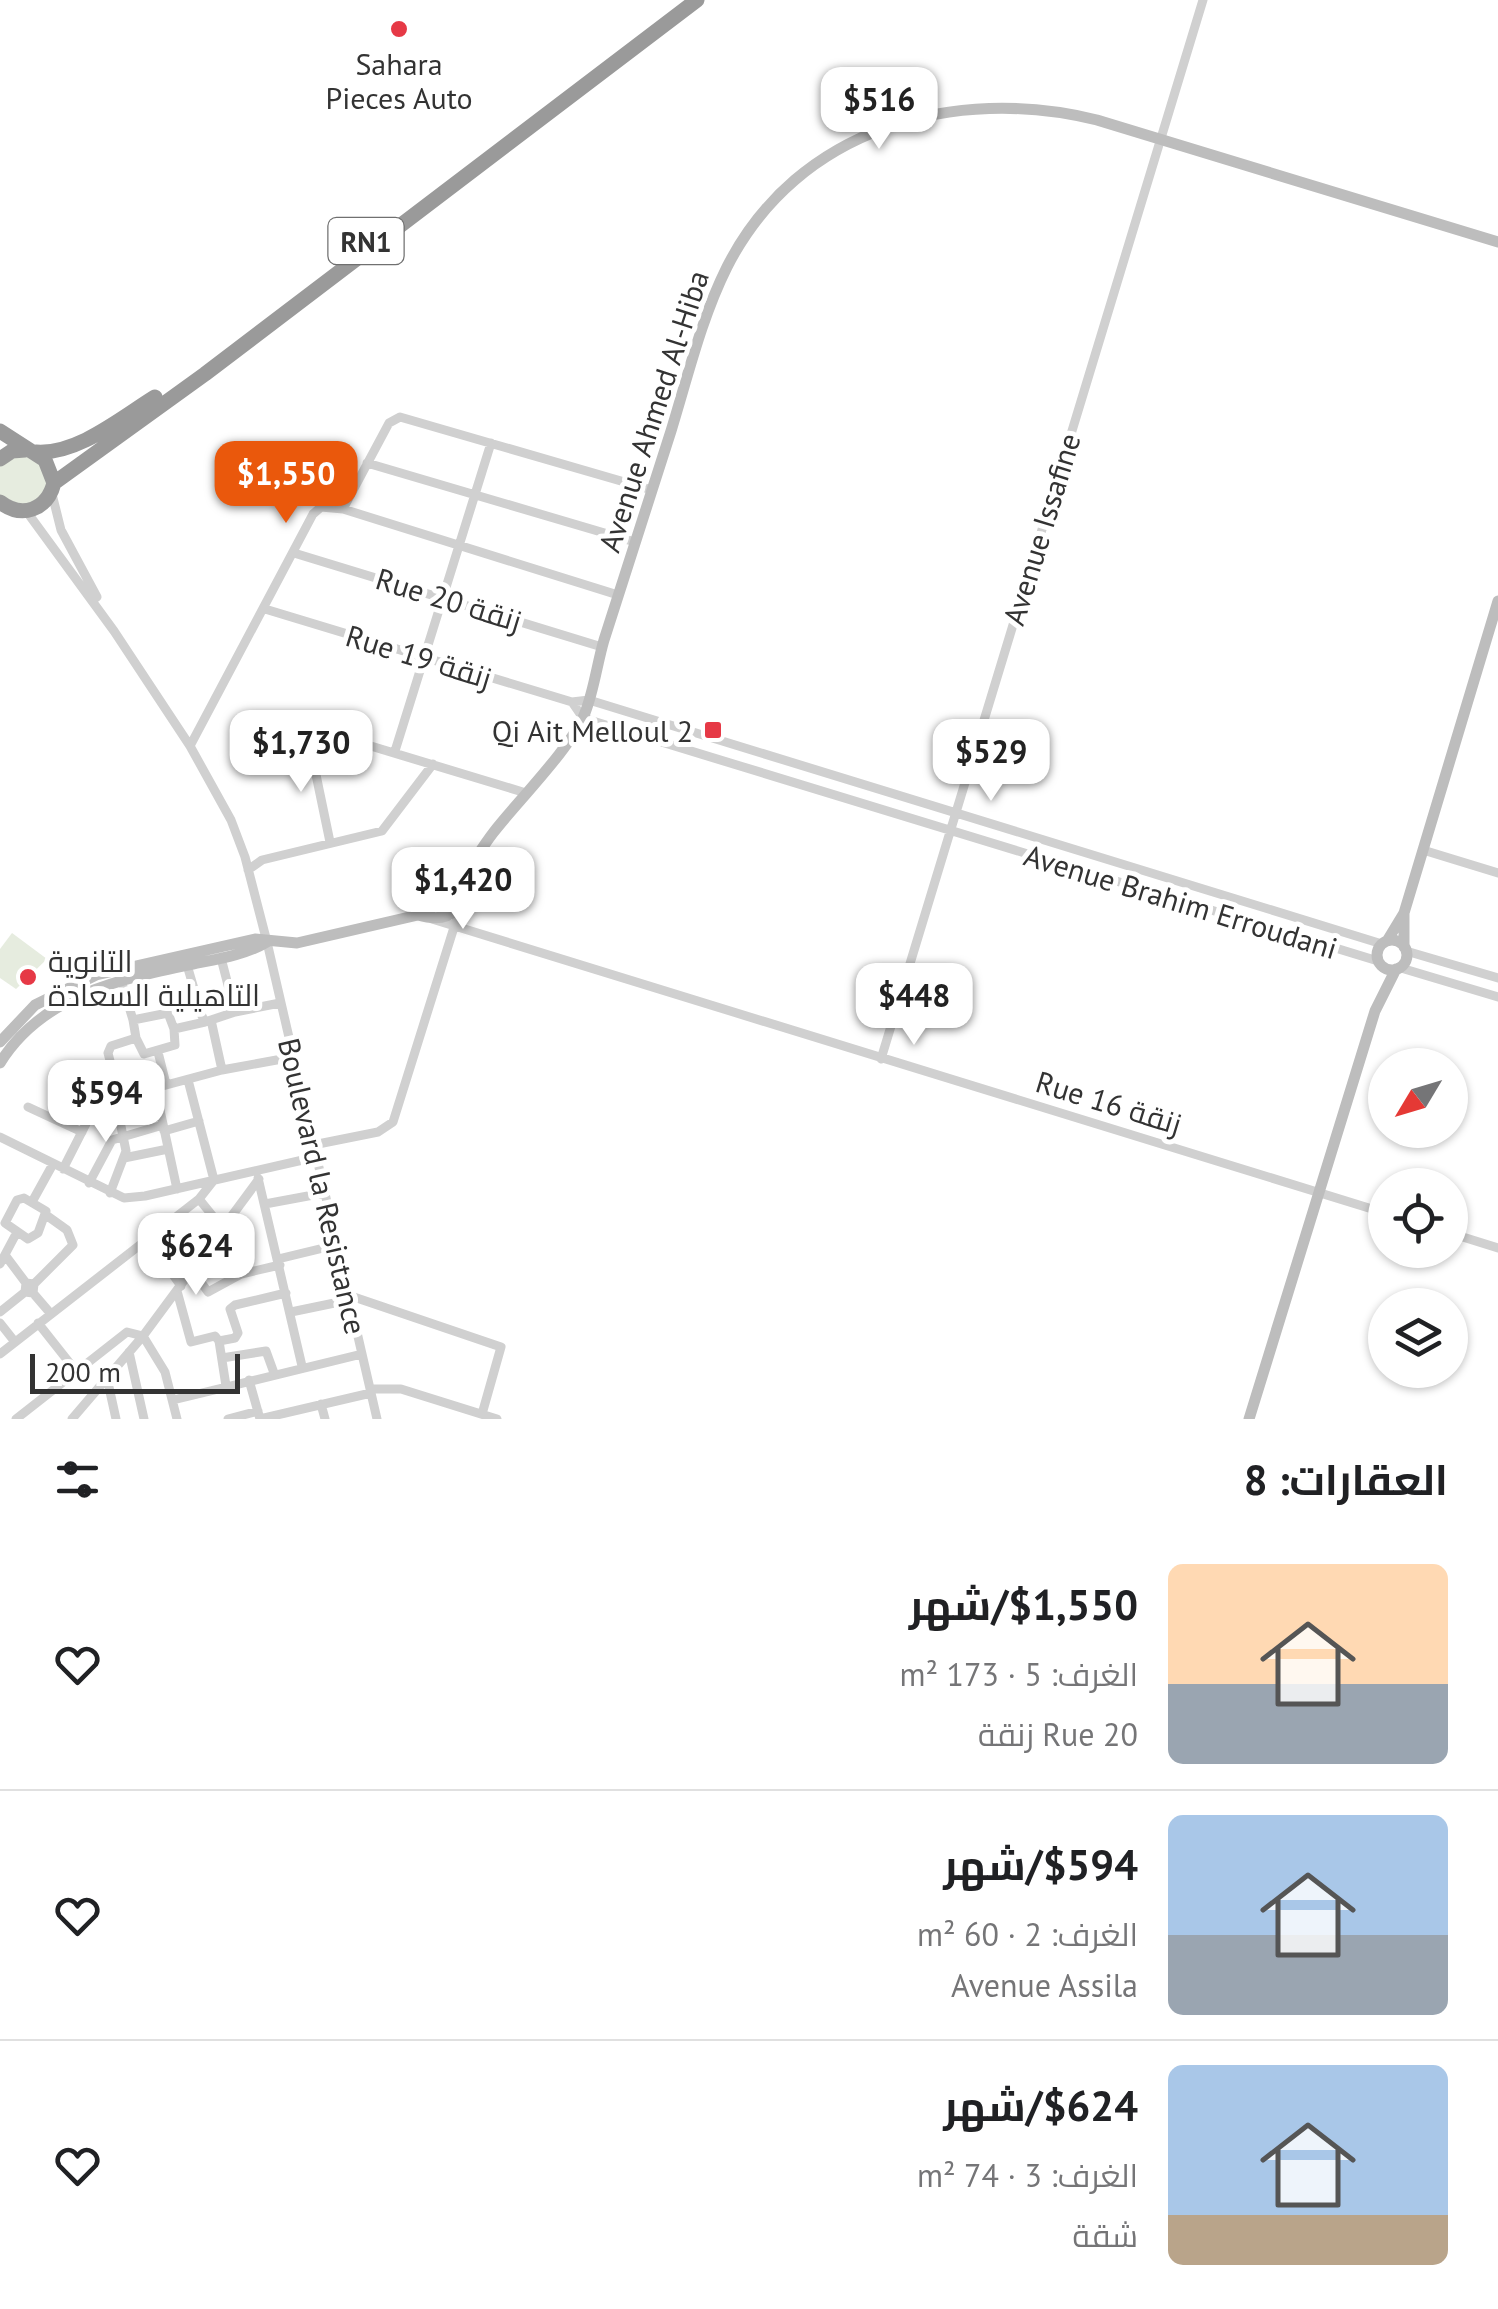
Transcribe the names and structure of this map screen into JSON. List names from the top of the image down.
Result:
{
  "streets": {
    "highway": ["RN1"],
    "street": [
      "Avenue Ahmed Al-Hiba",
      "Avenue Issafine",
      "Rue 20 زنقة",
      "Rue 19 زنقة",
      "Avenue Brahim Erroudani",
      "Rue 16 زنقة",
      "Boulevard la Resistance"
    ]
  },
  "crossings": [
    ["RN1", "Boulevard la Resistance"],
    ["Avenue Ahmed Al-Hiba", "Avenue Issafine"],
    ["Avenue Ahmed Al-Hiba", "Rue 20 زنقة"],
    ["Avenue Ahmed Al-Hiba", "Rue 19 زنقة"],
    ["Avenue Ahmed Al-Hiba", "Avenue Brahim Erroudani"],
    ["Avenue Ahmed Al-Hiba", "Boulevard la Resistance"],
    ["Avenue Issafine", "Avenue Brahim Erroudani"],
    ["Avenue Issafine", "Rue 16 زنقة"],
    ["Rue 19 زنقة", "Avenue Brahim Erroudani"]
  ],
  "places": {
    "other": ["Sahara Pieces Auto", "التانوية التاهيلية السعادة"],
    "transit": ["Qi Ait Melloul 2"]
  },
  "scale_bar": "200 m",
  "north": "bottom left",
  "page": {
    "price": [
      "$516",
      "$1,550",
      "$1,730",
      "$529",
      "$1,420",
      "$448",
      "$594",
      "$624"
    ],
    "scale": "200 m",
    "heading": "العقارات: 8",
    "list": [
      {
        "name": "$1,550/شهر",
        "note": "الغرف: 5 · 173 m² · Rue 20 زنقة"
      },
      {
        "name": "$594/شهر",
        "note": "الغرف: 2 · 60 m² · Avenue Assila"
      },
      {
        "name": "$624/شهر",
        "note": "الغرف: 3 · 74 m² · شقة"
      }
    ]
  }
}
